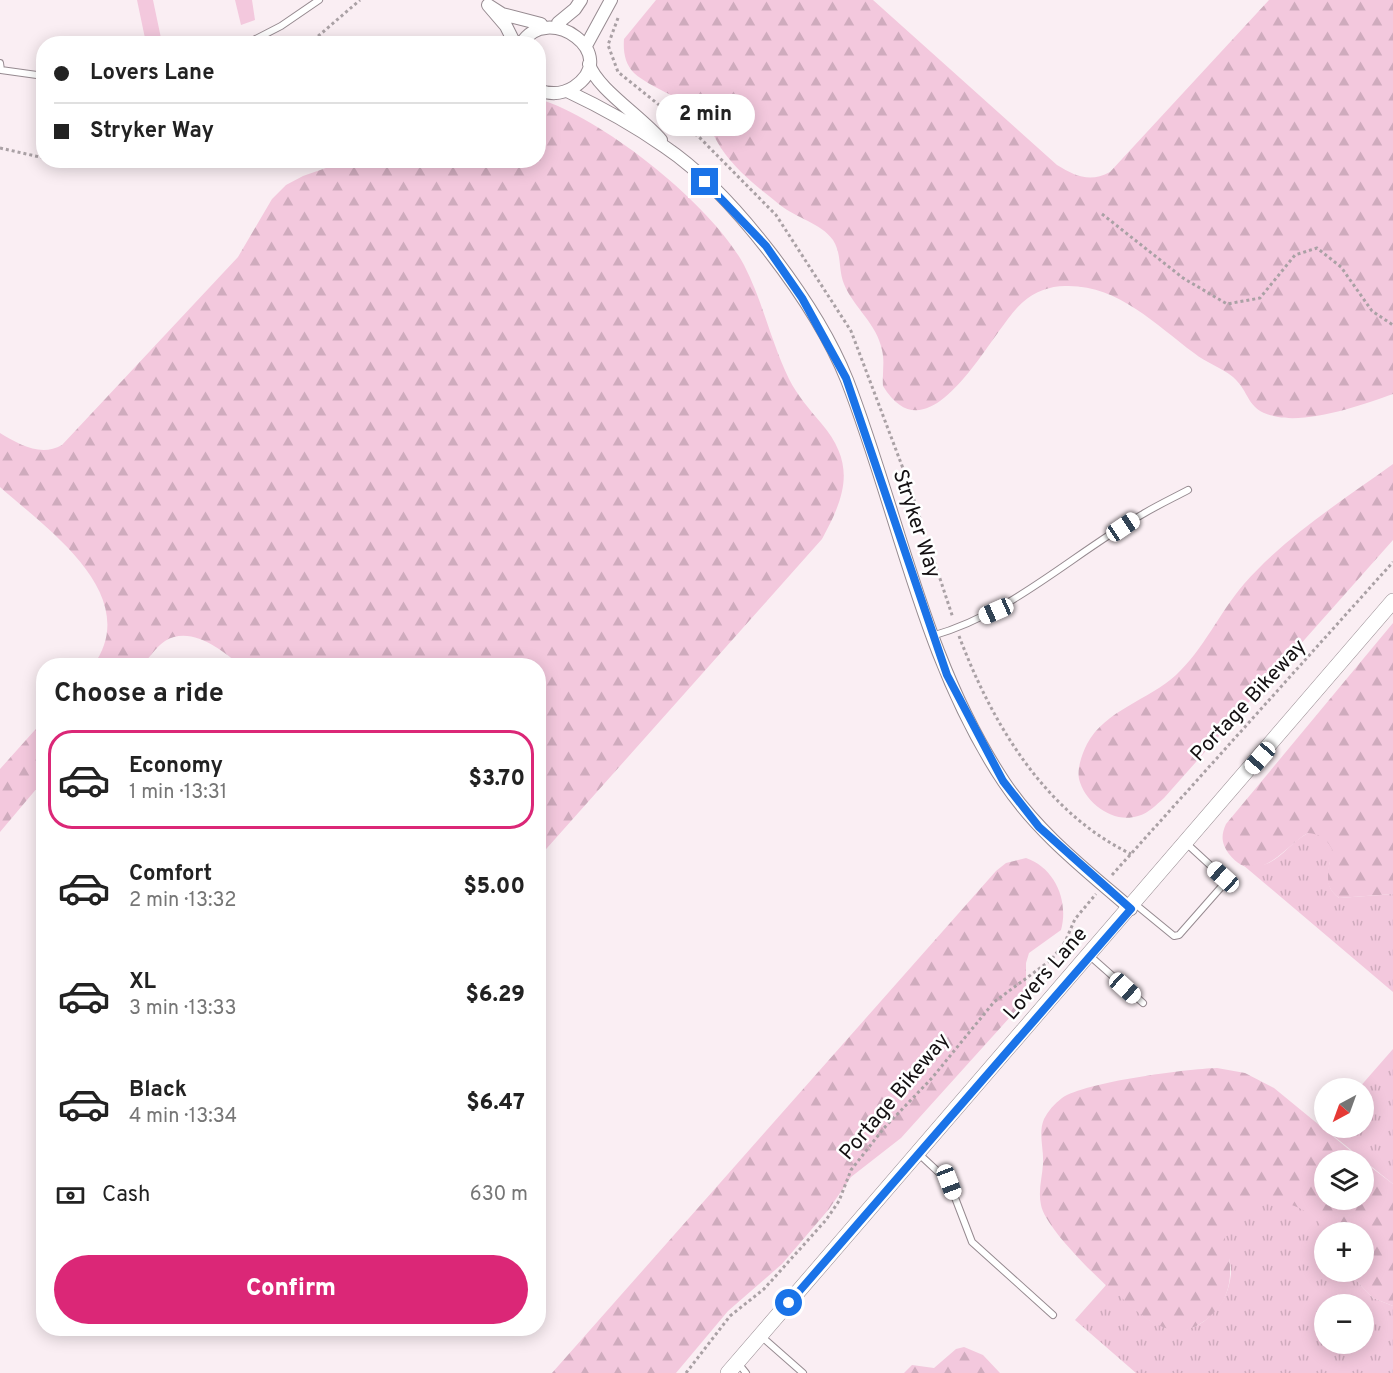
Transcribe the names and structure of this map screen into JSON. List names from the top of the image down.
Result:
{
  "streets": {
    "street": ["Stryker Way", "Lovers Lane"],
    "path": ["Portage Bikeway"]
  },
  "crossings": [
    ["Stryker Way", "Lovers Lane"]
  ],
  "north": "bottom left",
  "page": {
    "banner": ["Lovers Lane", "Stryker Way"],
    "bubble": "2 min",
    "heading": "Choose a ride",
    "list": [
      {
        "name": "Economy",
        "note": "1 min · 13:31",
        "value": "$3.70"
      },
      {
        "name": "Comfort",
        "note": "2 min · 13:32",
        "value": "$5.00"
      },
      {
        "name": "XL",
        "note": "3 min · 13:33",
        "value": "$6.29"
      },
      {
        "name": "Black",
        "note": "4 min · 13:34",
        "value": "$6.47"
      }
    ],
    "map_buttons": ["+", "−"],
    "pay": ["Cash", "630 m"],
    "buttons": "Confirm"
  }
}
